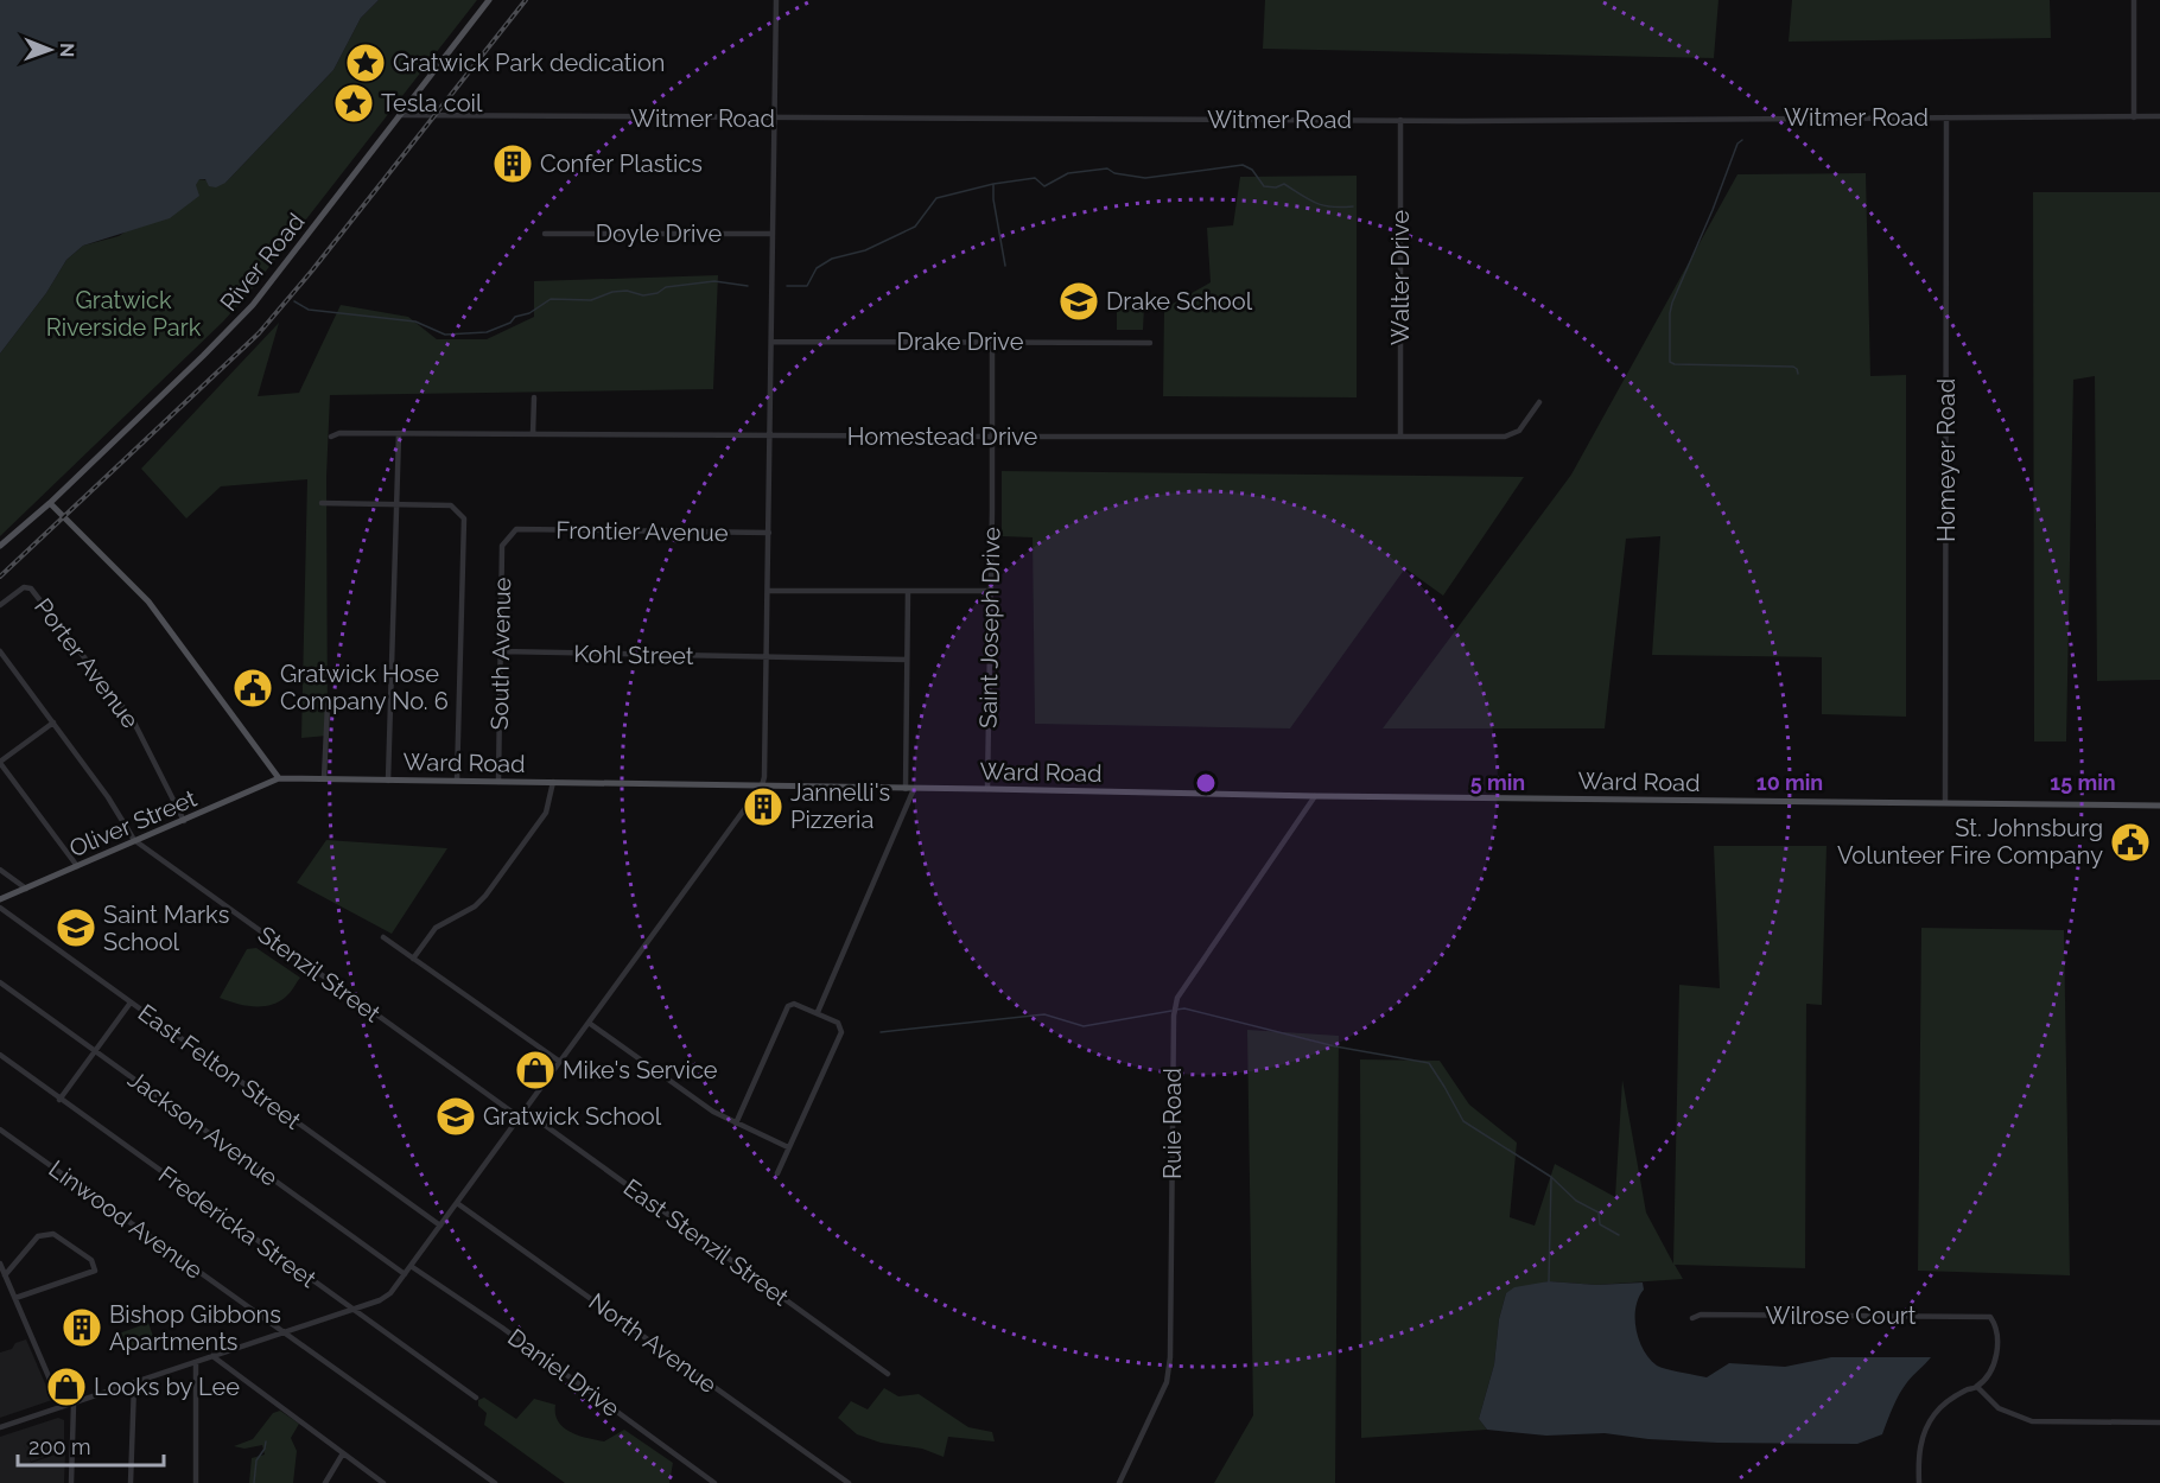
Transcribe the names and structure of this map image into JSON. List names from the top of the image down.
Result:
{
  "streets": {
    "main road": ["River Road", "Ward Road", "Oliver Street"],
    "street": [
      "Witmer Road",
      "Doyle Drive",
      "Walter Drive",
      "Drake Drive",
      "Homestead Drive",
      "Homeyer Road",
      "Frontier Avenue",
      "Saint Joseph Drive",
      "South Avenue",
      "Kohl Street",
      "Porter Avenue",
      "Stenzil Street",
      "East Felton Street",
      "Ruie Road",
      "Jackson Avenue",
      "Linwood Avenue",
      "Fredericka Street",
      "East Stenzil Street",
      "Wilrose Court",
      "North Avenue",
      "Daniel Drive"
    ]
  },
  "crossings": [
    ["Witmer Road", "River Road"],
    ["Witmer Road", "Walter Drive"],
    ["Witmer Road", "Homeyer Road"],
    ["Walter Drive", "Homestead Drive"],
    ["Drake Drive", "Saint Joseph Drive"],
    ["Homestead Drive", "Saint Joseph Drive"],
    ["Homeyer Road", "Ward Road"],
    ["Frontier Avenue", "South Avenue"],
    ["Saint Joseph Drive", "Ward Road"],
    ["South Avenue", "Kohl Street"],
    ["South Avenue", "Ward Road"],
    ["Porter Avenue", "Oliver Street"],
    ["Ward Road", "Oliver Street"],
    ["Ward Road", "Ruie Road"],
    ["Oliver Street", "Stenzil Street"]
  ],
  "parks": ["Gratwick Riverside Park"],
  "places": {
    "place": ["Gratwick Park dedication", "Tesla coil"],
    "building": ["Confer Plastics", "Jannelli's Pizzeria", "Bishop Gibbons Apartments"],
    "school or university": ["Drake School", "Saint Marks School", "Gratwick School"],
    "public building": ["Gratwick Hose Company No. 6", "St. Johnsburg Volunteer Fire Company"],
    "shop": ["Mike's Service", "Looks by Lee"]
  },
  "scale_bar": "200 m",
  "north": "right",
  "rings": ["5 min", "10 min", "15 min"]
}
